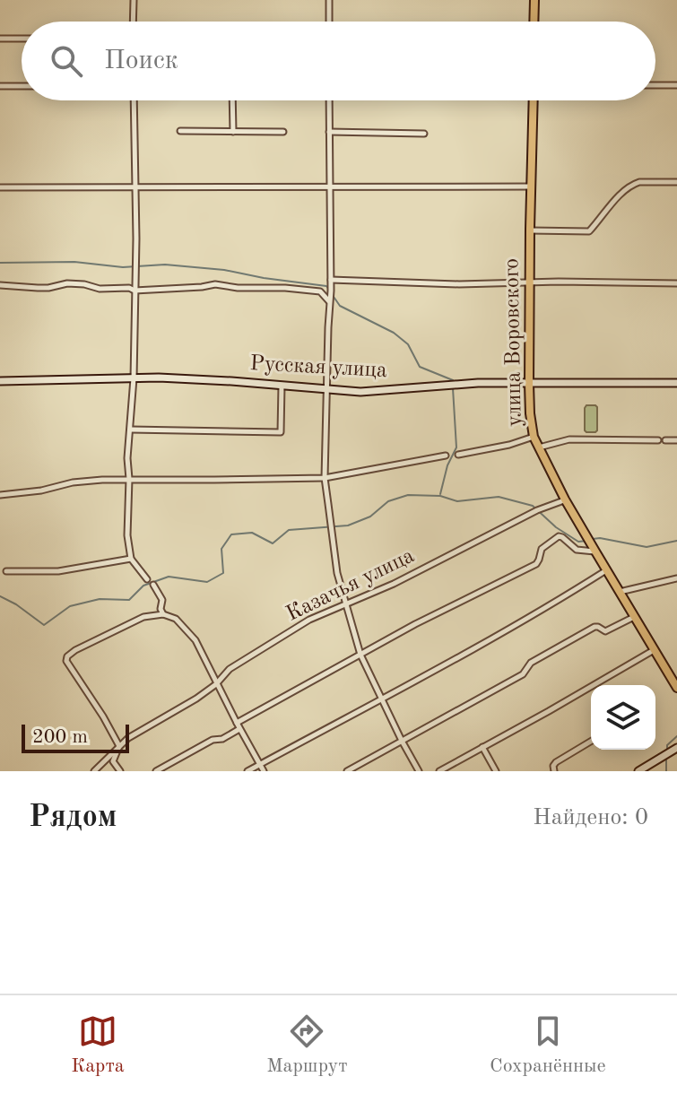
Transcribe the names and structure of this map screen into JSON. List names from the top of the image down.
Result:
{
  "streets": {
    "main road": ["улица Воровского"],
    "street": ["Русская улица", "Казачья улица"]
  },
  "crossings": [
    ["улица Воровского", "Русская улица"],
    ["улица Воровского", "Казачья улица"]
  ],
  "scale_bar": "200 m",
  "page": {
    "search": "Поиск",
    "scale": "200 m",
    "heading": ["Рядом", "Найдено: 0"],
    "nav": ["Карта", "Маршрут", "Сохранённые"]
  }
}
